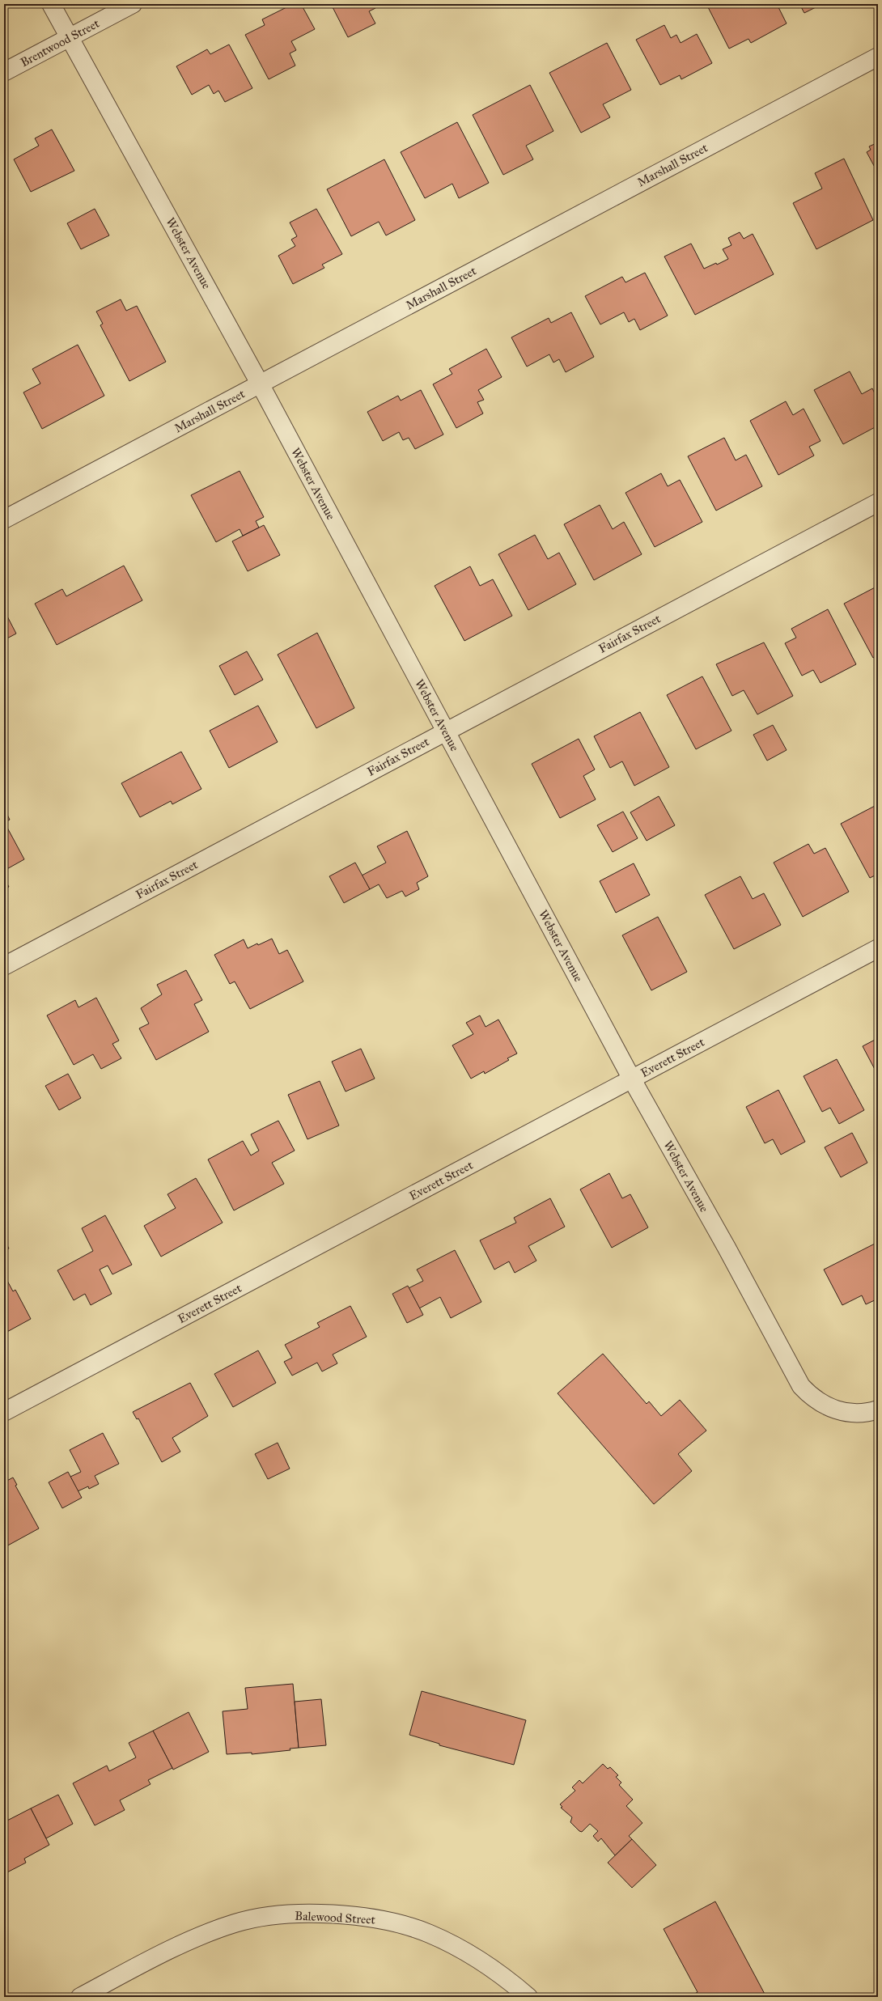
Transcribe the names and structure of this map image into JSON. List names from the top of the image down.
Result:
{
  "streets": {
    "street": [
      "Brentwood Street",
      "Marshall Street",
      "Webster Avenue",
      "Fairfax Street",
      "Everett Street",
      "Balewood Street"
    ]
  },
  "crossings": [
    ["Brentwood Street", "Webster Avenue"],
    ["Marshall Street", "Webster Avenue"],
    ["Webster Avenue", "Fairfax Street"],
    ["Webster Avenue", "Everett Street"]
  ]
}
